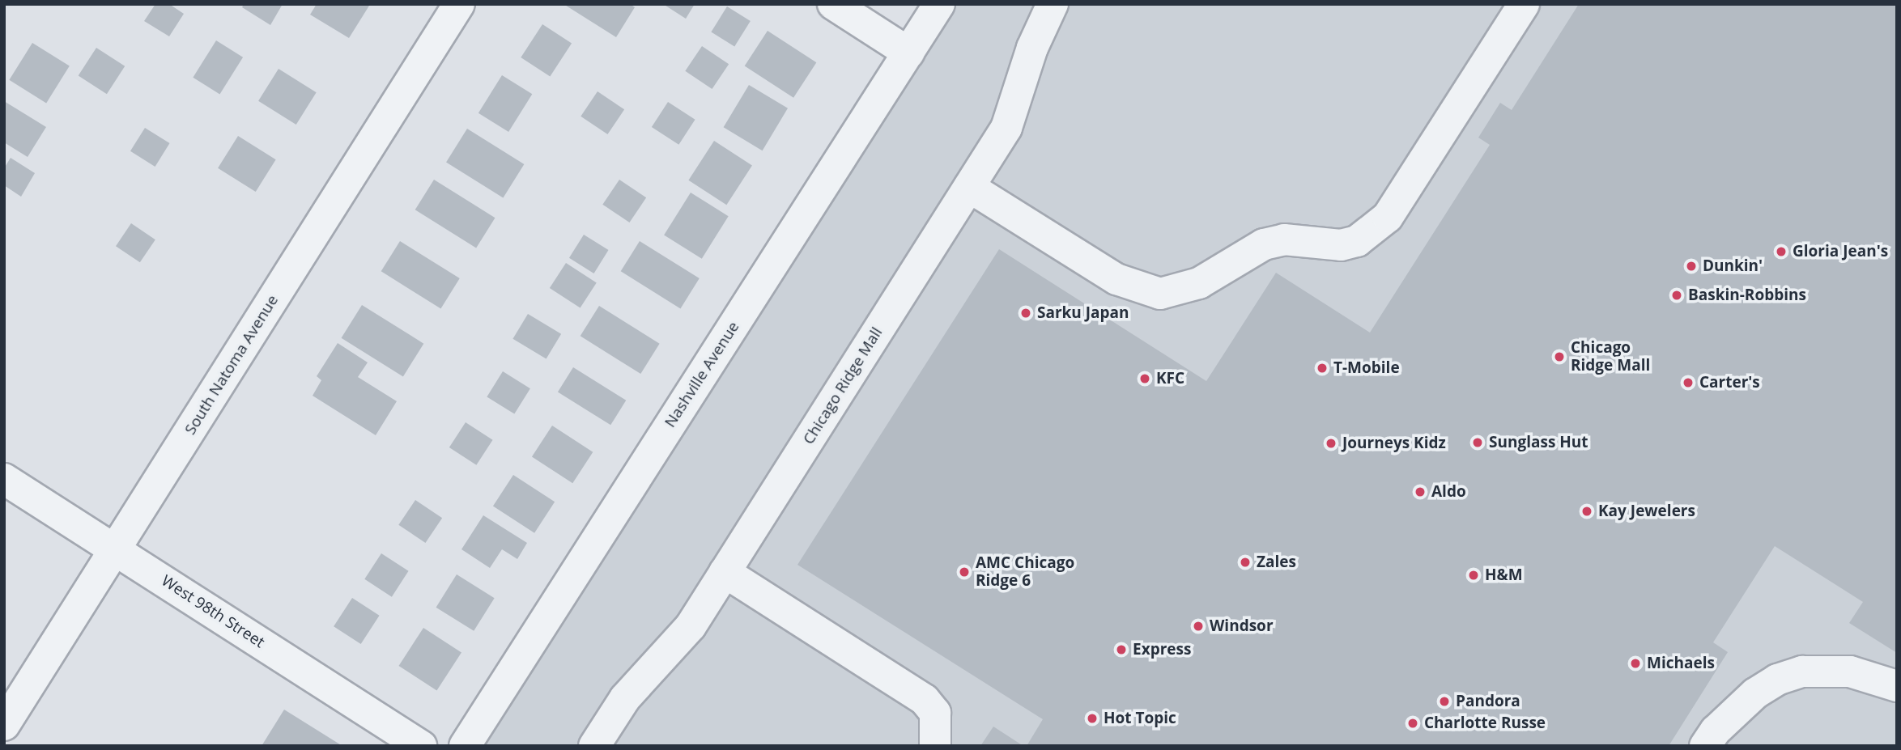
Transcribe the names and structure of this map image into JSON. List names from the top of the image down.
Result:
{
  "streets": {
    "street": [
      "South Natoma Avenue",
      "Nashville Avenue",
      "Chicago Ridge Mall",
      "West 98th Street"
    ]
  },
  "crossings": [
    ["South Natoma Avenue", "West 98th Street"]
  ],
  "places": [
    "Gloria Jean's",
    "Dunkin'",
    "Baskin-Robbins",
    "Sarku Japan",
    "Chicago Ridge Mall",
    "T-Mobile",
    "KFC",
    "Carter's",
    "Sunglass Hut",
    "Journeys Kidz",
    "Aldo",
    "Kay Jewelers",
    "Zales",
    "AMC Chicago Ridge 6",
    "H&M",
    "Windsor",
    "Express",
    "Michaels",
    "Pandora",
    "Hot Topic",
    "Charlotte Russe"
  ]
}
